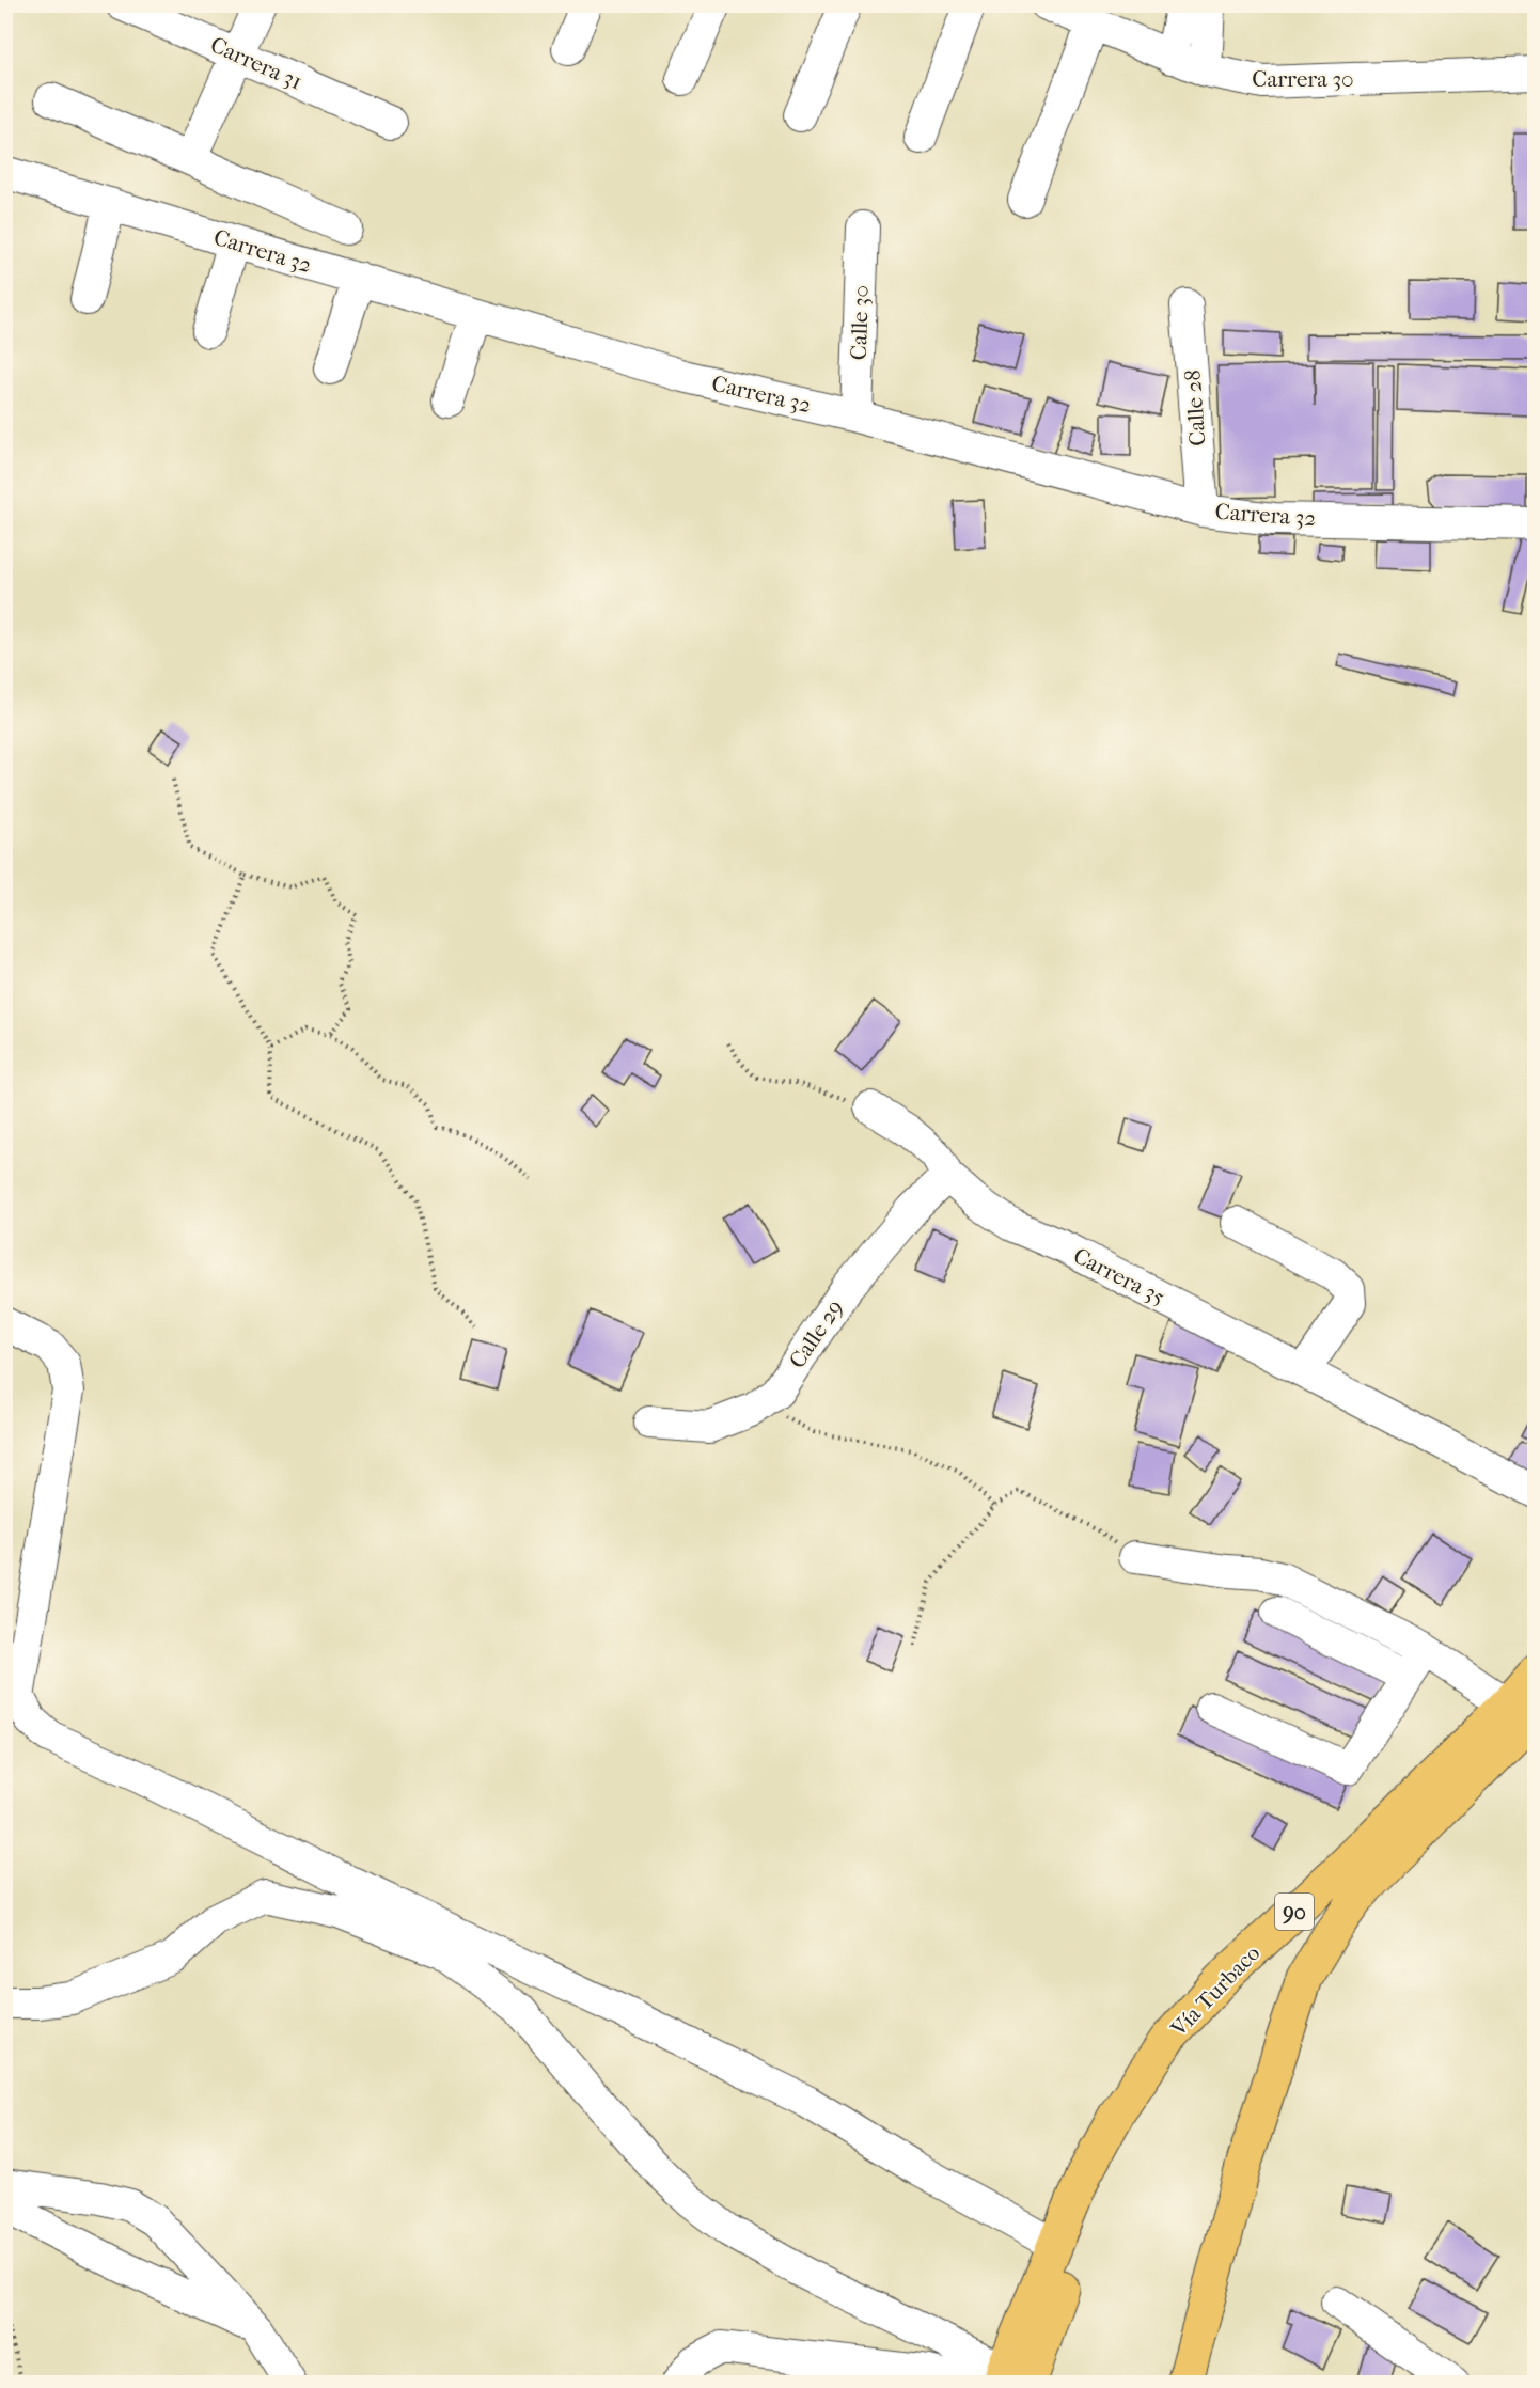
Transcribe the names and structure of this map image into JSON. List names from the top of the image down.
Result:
{
  "streets": {
    "highway": ["90", "Vía Turbaco"],
    "street": [
      "Carrera 31",
      "Carrera 30",
      "Carrera 32",
      "Calle 30",
      "Calle 28",
      "Carrera 35",
      "Calle 29"
    ]
  },
  "crossings": [
    ["Carrera 32", "Calle 30"],
    ["Carrera 32", "Calle 28"],
    ["Carrera 35", "Calle 29"]
  ]
}
